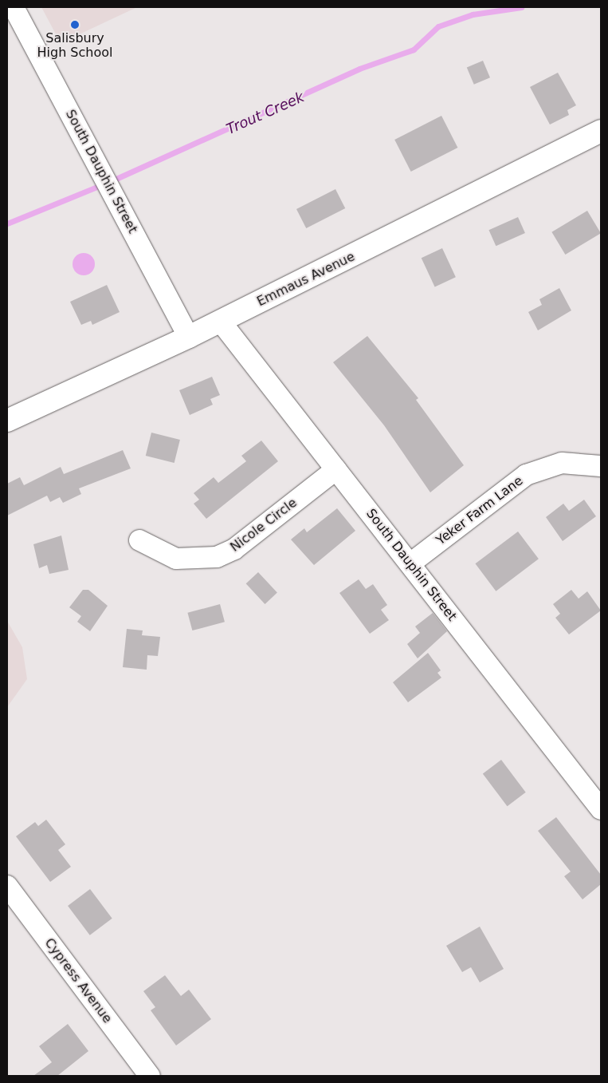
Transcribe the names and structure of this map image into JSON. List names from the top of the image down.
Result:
{
  "streets": {
    "main road": ["Emmaus Avenue"],
    "street": [
      "South Dauphin Street",
      "Yeker Farm Lane",
      "Nicole Circle",
      "Cypress Avenue"
    ]
  },
  "crossings": [
    ["South Dauphin Street", "Emmaus Avenue"],
    ["South Dauphin Street", "Yeker Farm Lane"],
    ["South Dauphin Street", "Nicole Circle"]
  ],
  "water": ["Trout Creek"],
  "places": ["Salisbury High School"]
}
